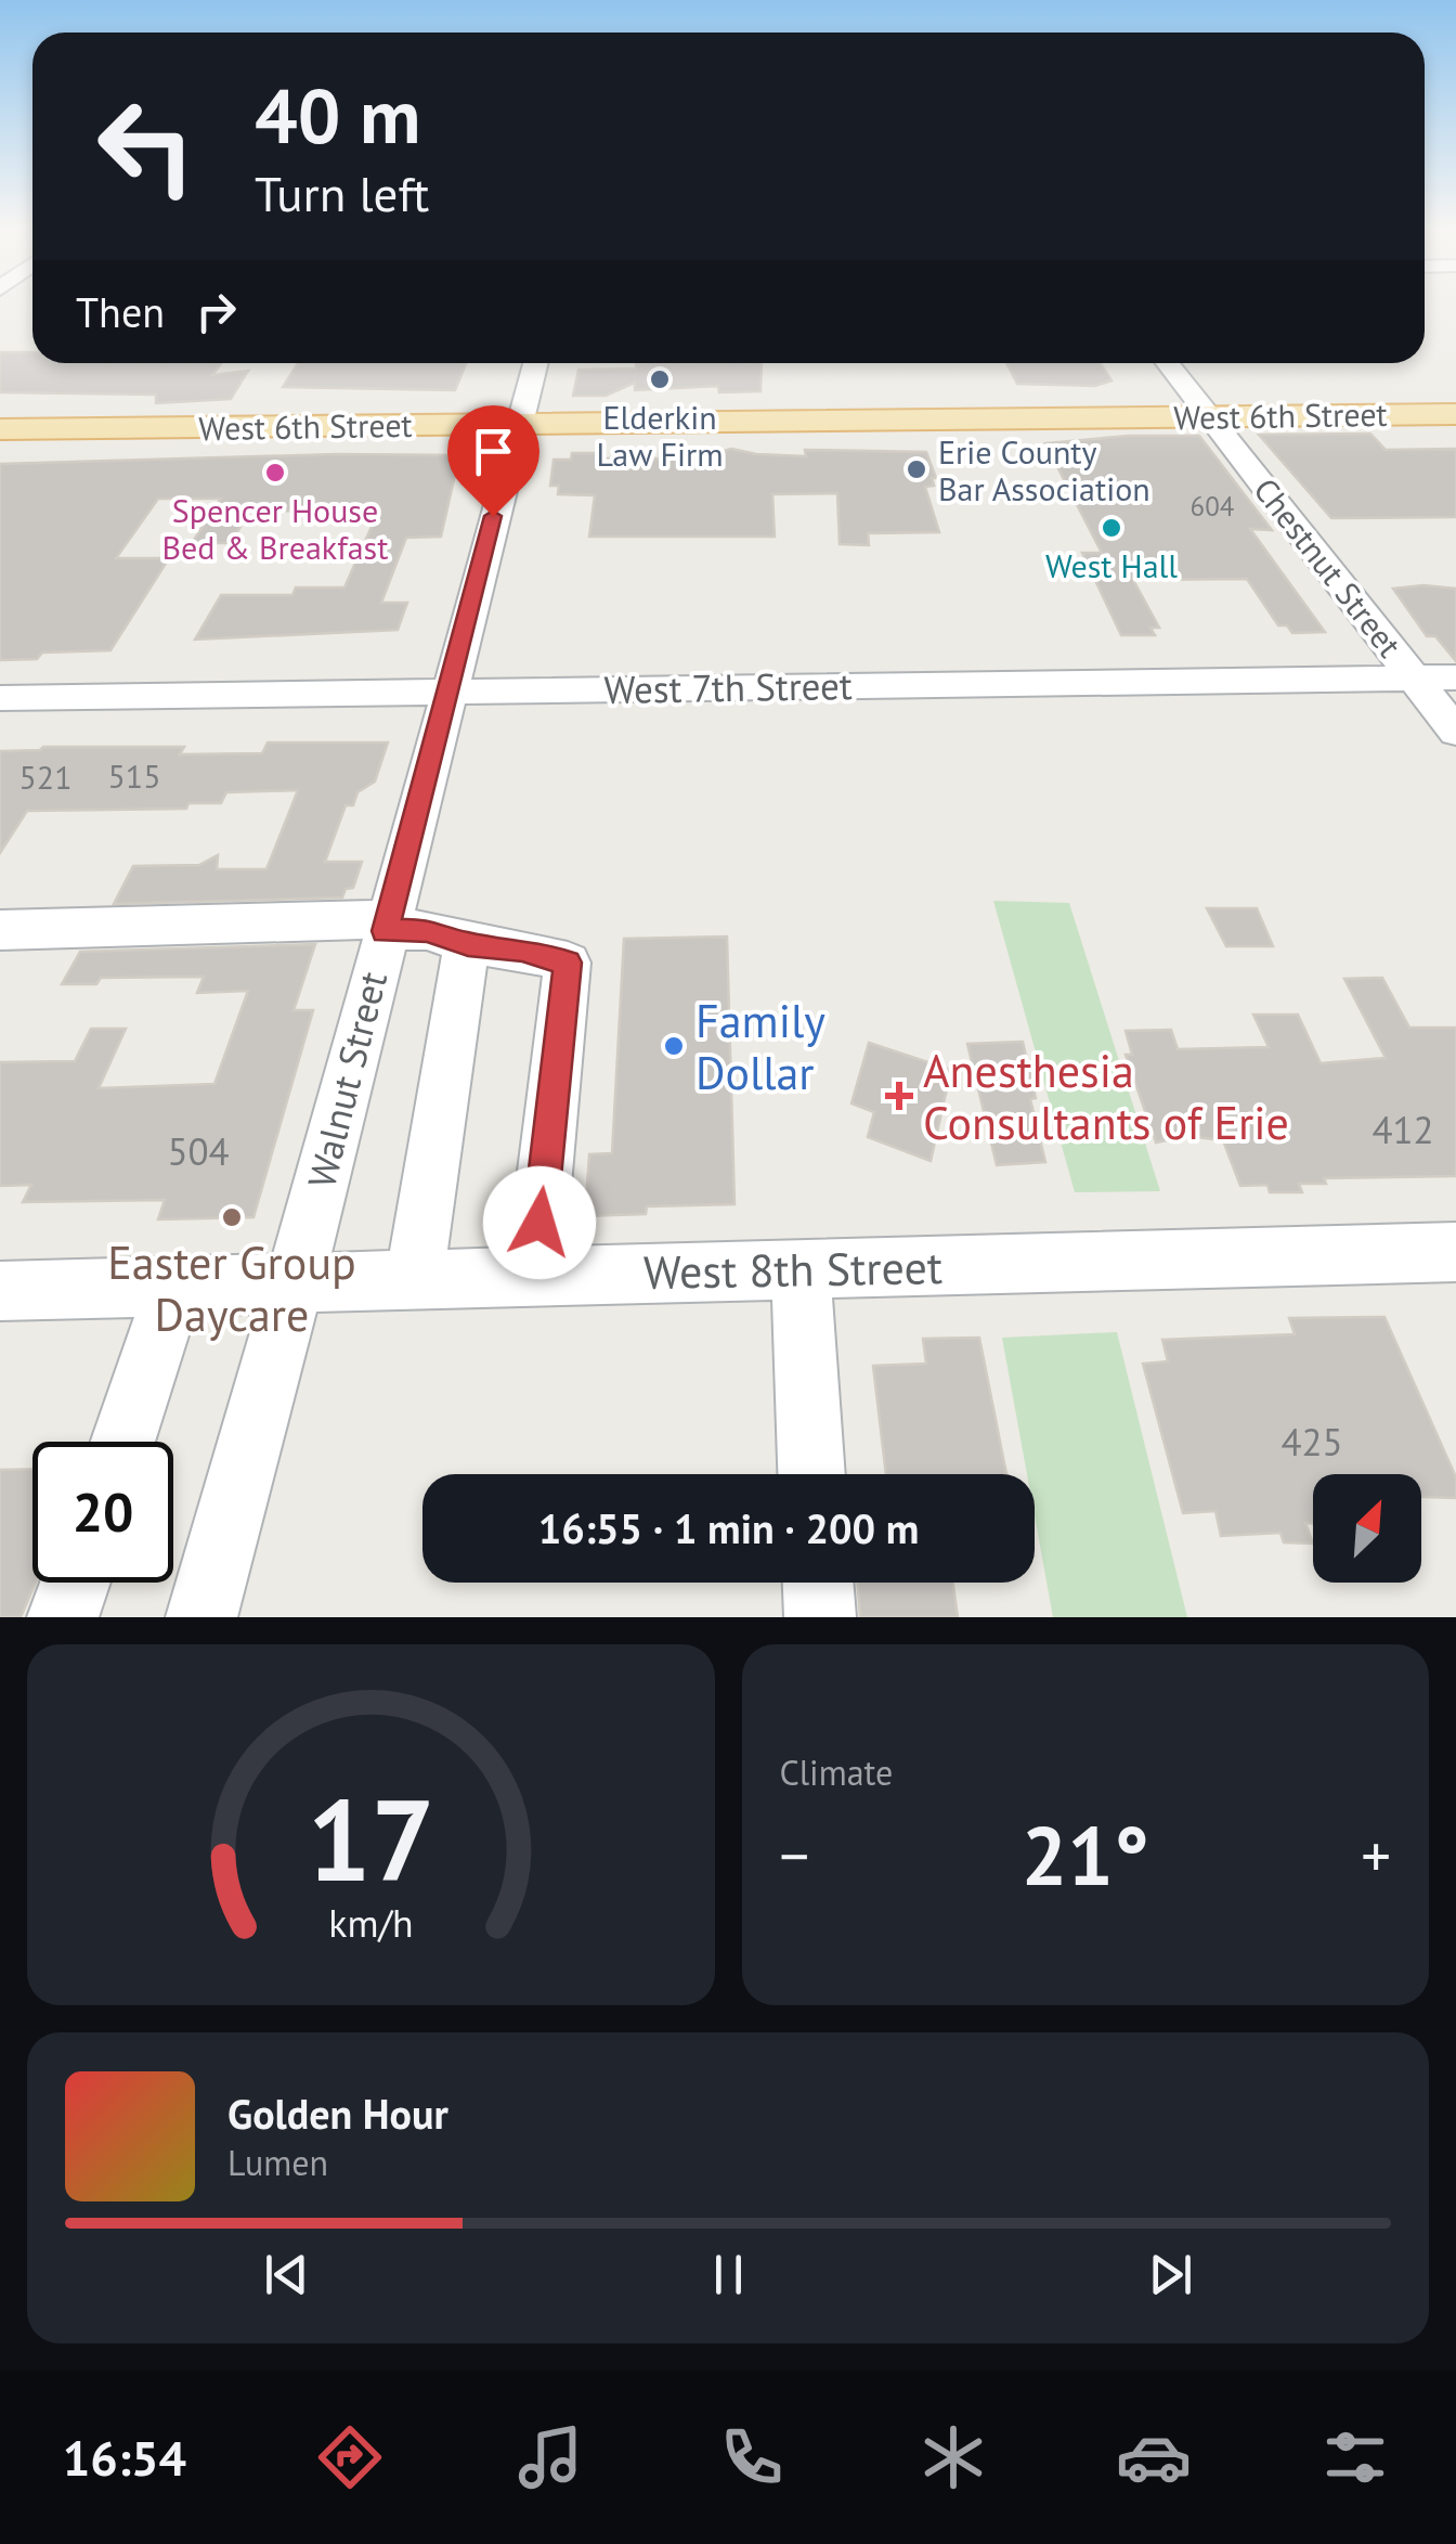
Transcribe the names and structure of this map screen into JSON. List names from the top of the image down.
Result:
{
  "streets": {
    "main road": ["West 6th Street"],
    "street": [
      "Chestnut Street",
      "West 7th Street",
      "Walnut Street",
      "West 8th Street"
    ]
  },
  "crossings": [
    ["West 6th Street", "Chestnut Street"],
    ["West 6th Street", "Walnut Street"],
    ["Chestnut Street", "West 7th Street"],
    ["West 7th Street", "Walnut Street"],
    ["Walnut Street", "West 8th Street"]
  ],
  "places": {
    "other": [
      "Elderkin Law Firm",
      "Erie County Bar Association",
      "Spencer House Bed & Breakfast",
      "West Hall",
      "Family Dollar",
      "Easter Group Daycare"
    ],
    "health": ["Anesthesia Consultants of Erie"]
  },
  "house_numbers": [
    "604",
    "515",
    "521",
    "412",
    "504",
    "425"
  ],
  "north": "top right",
  "page": {
    "turn": ["40 m", "Turn left"],
    "then": "Then",
    "limit": "20",
    "trip": "16:55 · 1 min · 200 m",
    "tile": "Climate",
    "heat": ["−", "21°", "+"],
    "song": ["Golden Hour", "Lumen"],
    "tabs": "16:54",
    "gauge": ["17", "km/h"]
  }
}
